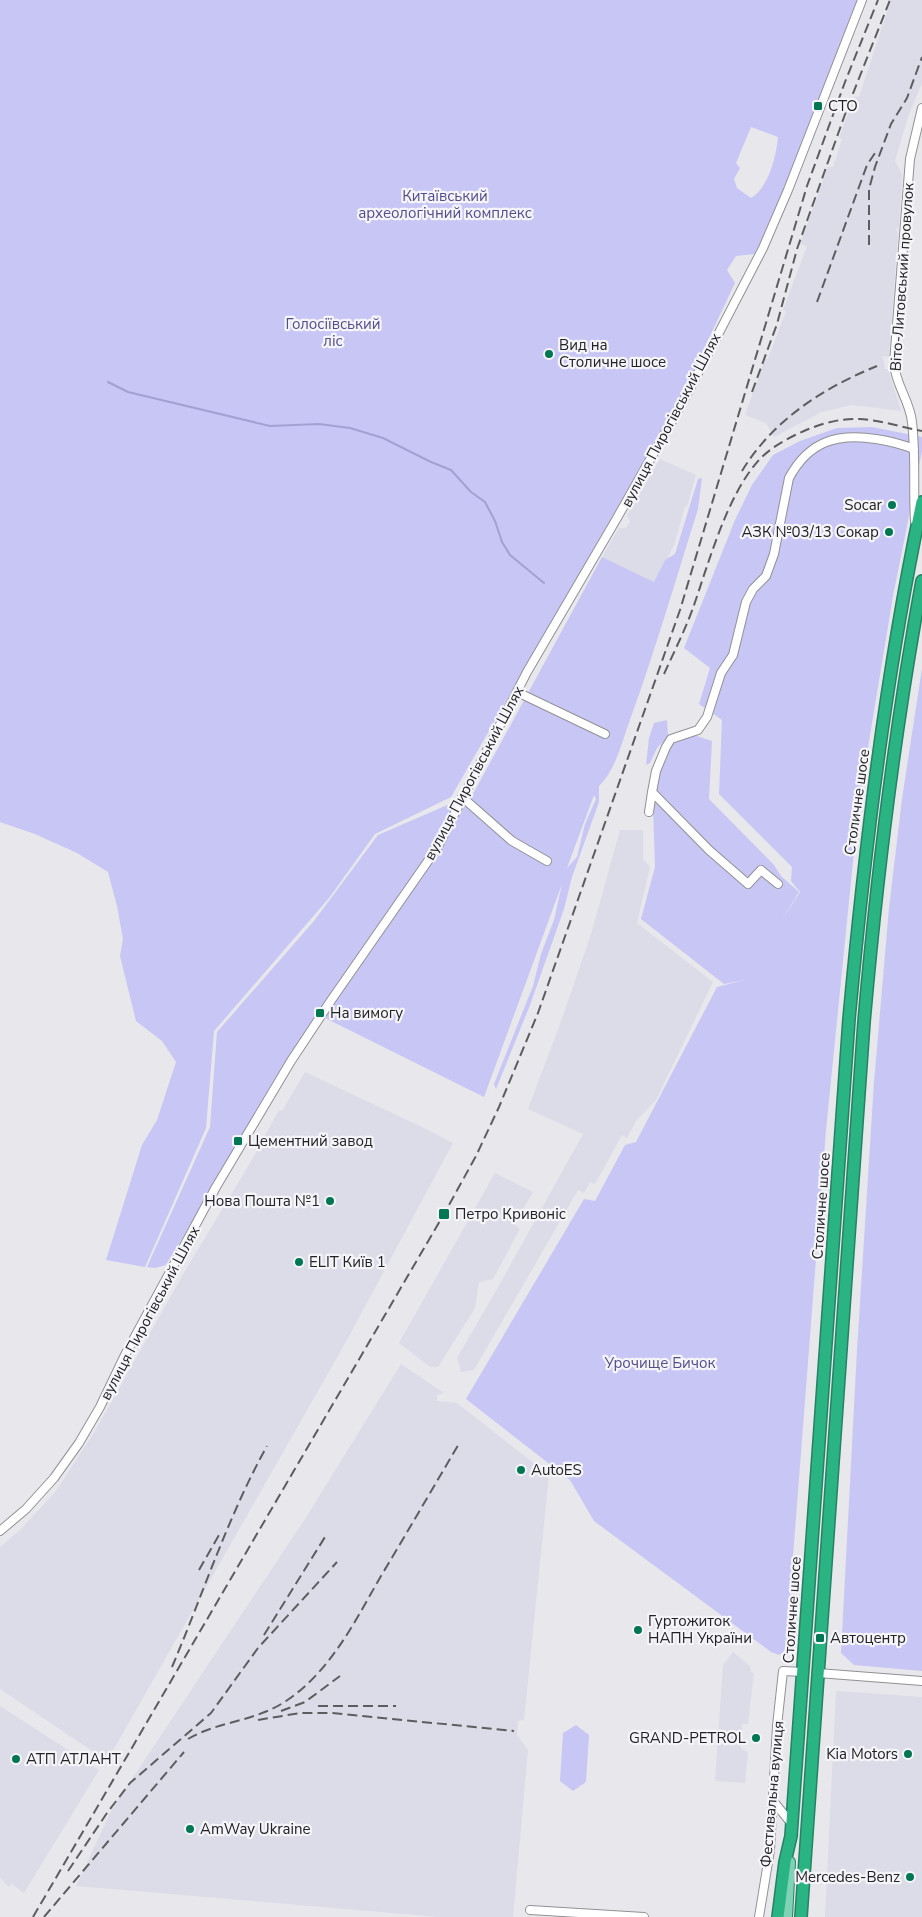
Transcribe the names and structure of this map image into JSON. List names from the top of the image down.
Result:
{
  "streets": {
    "highway": ["Столичне шосе"],
    "street": ["Віто-Литовський провулок", "вулиця Пирогівський Шлях", "Фестивальна вулиця"]
  },
  "crossings": [
    ["Віто-Литовський провулок", "Столичне шосе"],
    ["Столичне шосе", "Фестивальна вулиця"]
  ],
  "parks": ["Китаївський археологічний комплекс", "Голосіївський ліс", "Урочище Бичок"],
  "places": {
    "transit": [
      "СТО",
      "На вимогу",
      "Цементний завод",
      "Петро Кривоніс",
      "Автоцентр"
    ],
    "other": [
      "Вид на Столичне шосе",
      "Socar",
      "АЗК №03/13 Сокар",
      "Нова Пошта №1",
      "ELIT Київ 1",
      "AutoES",
      "Гуртожиток НАПН України",
      "GRAND-PETROL",
      "Kia Motors",
      "АТП АТЛАНТ",
      "AmWay Ukraine",
      "Mercedes-Benz"
    ]
  }
}
